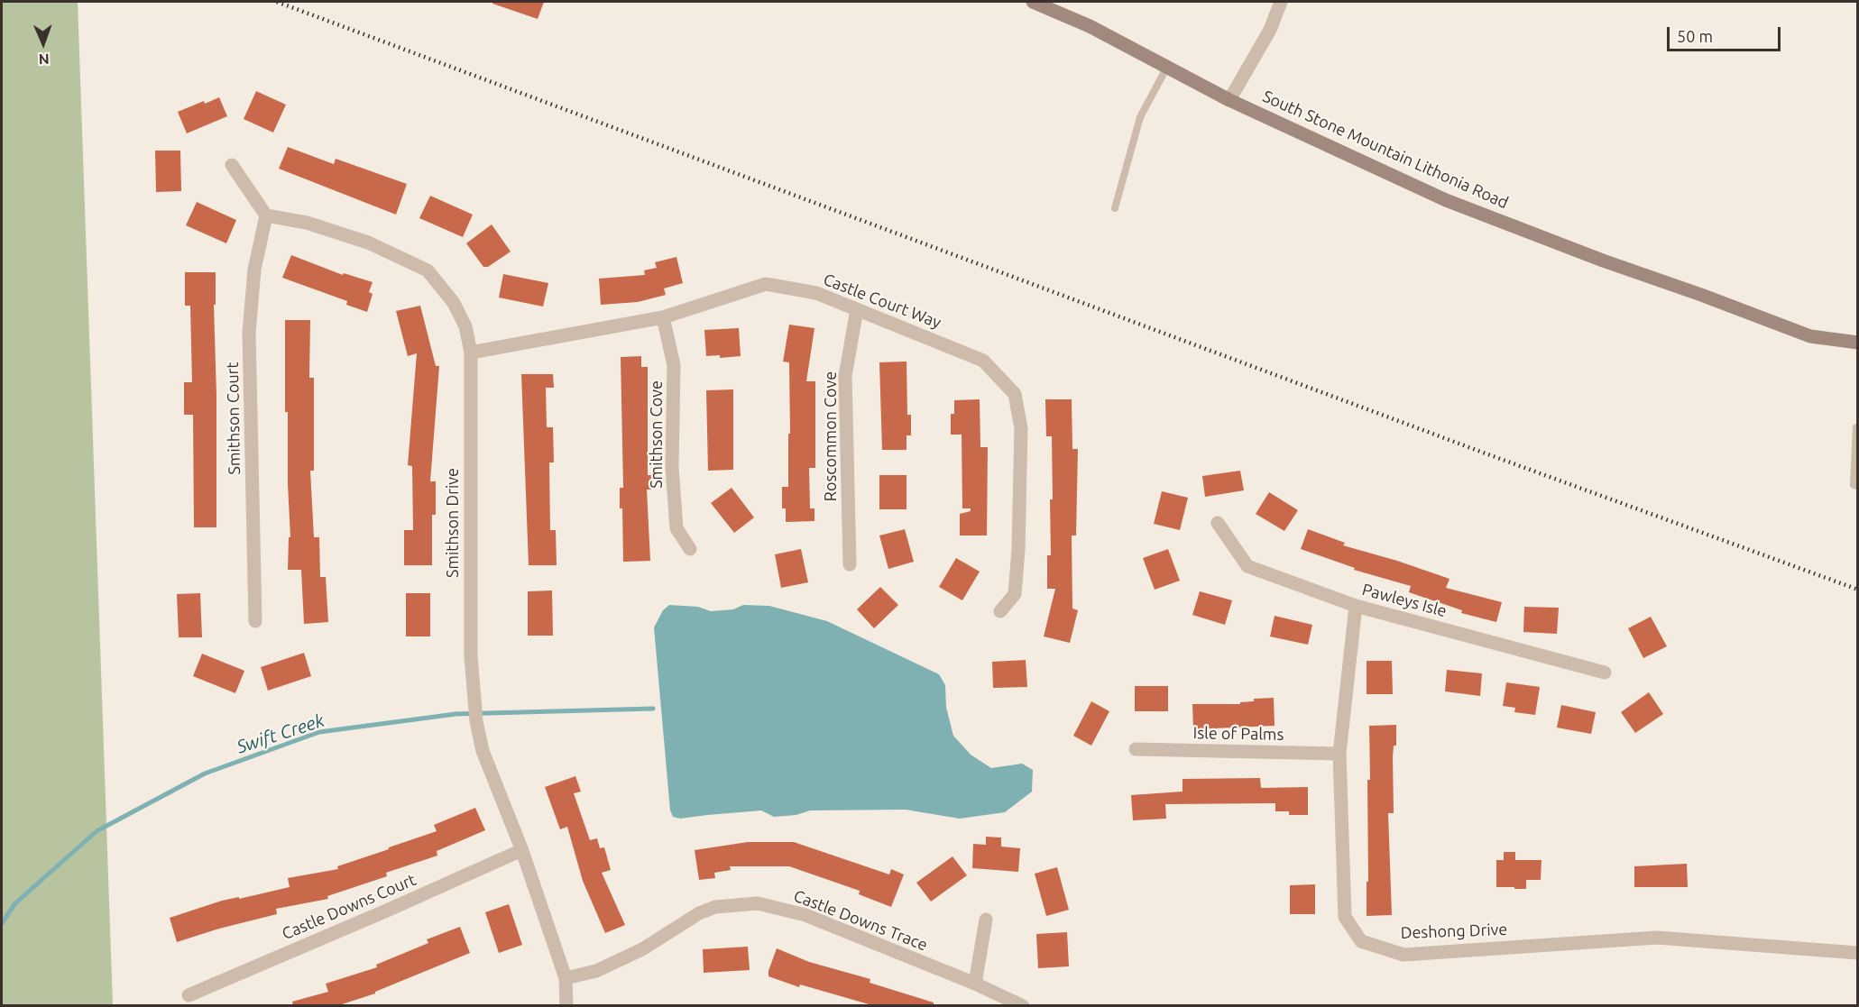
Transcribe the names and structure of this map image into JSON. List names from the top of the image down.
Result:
{
  "streets": {
    "main road": ["South Stone Mountain Lithonia Road"],
    "street": [
      "Castle Court Way",
      "Smithson Court",
      "Smithson Cove",
      "Roscommon Cove",
      "Smithson Drive",
      "Pawleys Isle",
      "Isle of Palms",
      "Castle Downs Court",
      "Castle Downs Trace",
      "Deshong Drive"
    ]
  },
  "crossings": [
    ["Castle Court Way", "Smithson Cove"],
    ["Castle Court Way", "Roscommon Cove"],
    ["Castle Court Way", "Smithson Drive"],
    ["Smithson Court", "Smithson Drive"],
    ["Smithson Drive", "Castle Downs Court"],
    ["Smithson Drive", "Castle Downs Trace"],
    ["Pawleys Isle", "Deshong Drive"],
    ["Isle of Palms", "Deshong Drive"]
  ],
  "water": ["Swift Creek"],
  "scale_bar": "50 m",
  "north": "bottom"
}
